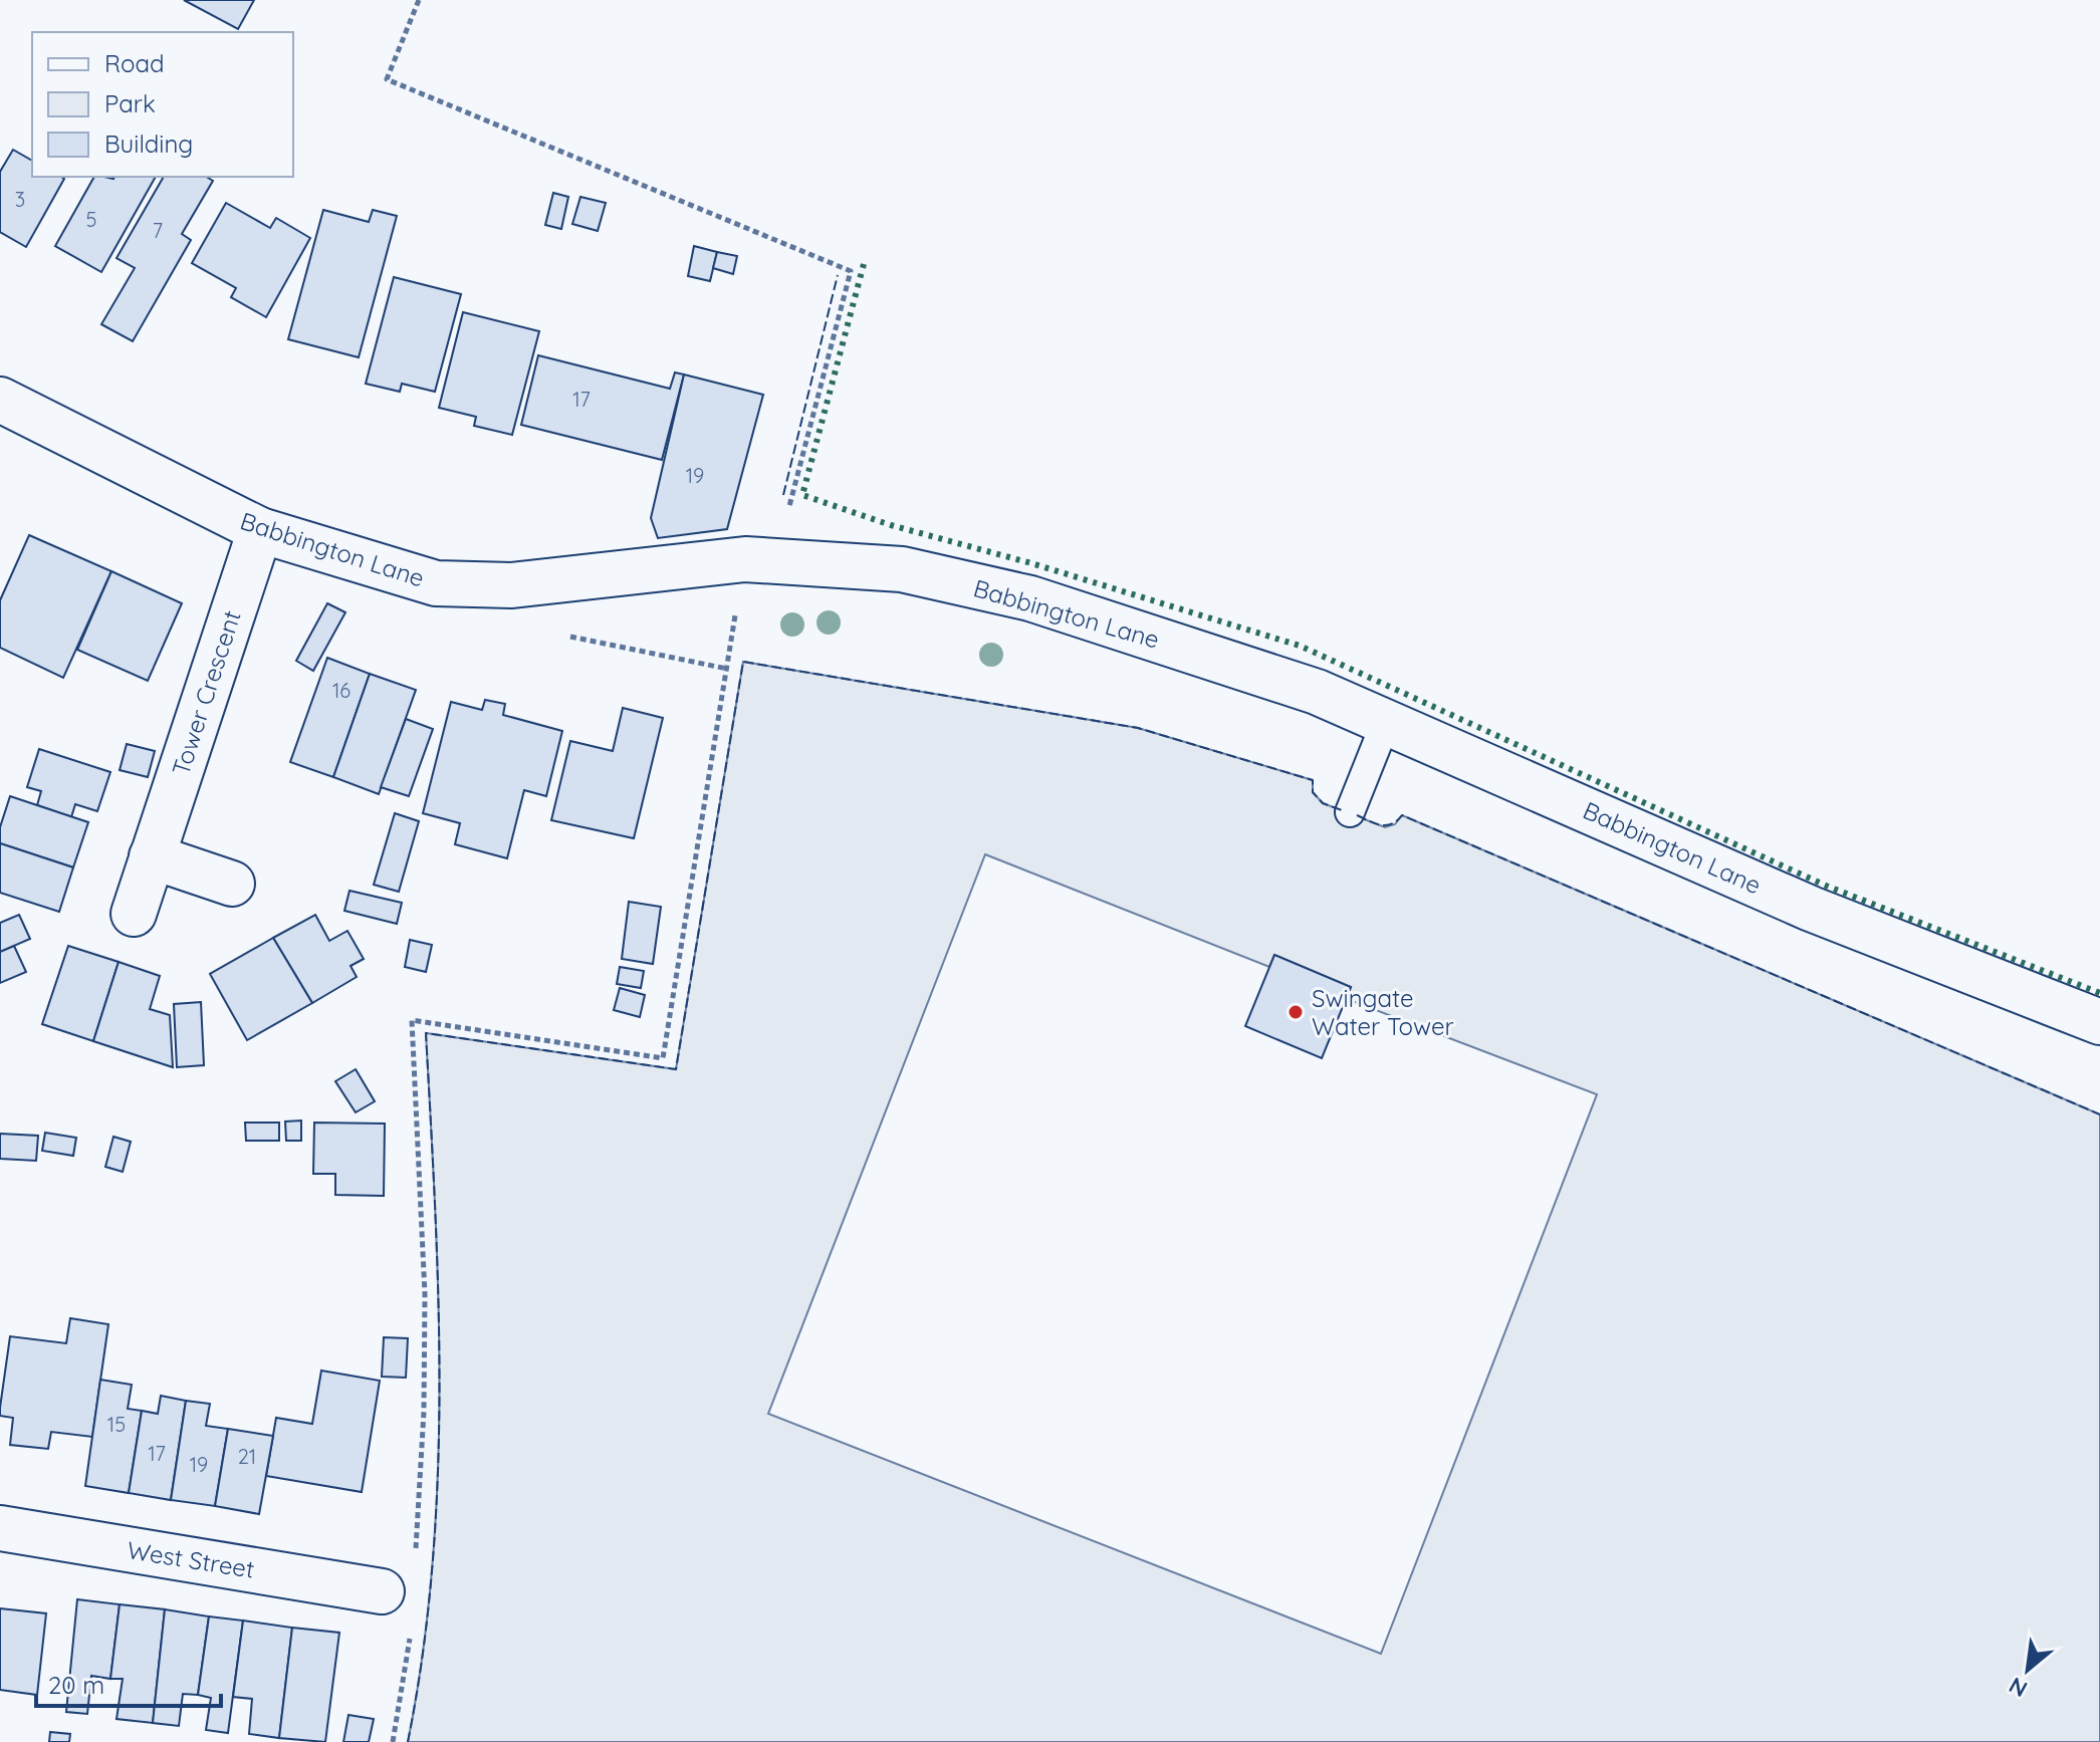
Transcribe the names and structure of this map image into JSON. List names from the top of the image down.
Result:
{
  "streets": {
    "street": ["Babbington Lane", "Tower Crescent", "West Street"]
  },
  "crossings": [
    ["Babbington Lane", "Tower Crescent"]
  ],
  "places": ["Swingate Water Tower"],
  "house_numbers": [
    "3",
    "5",
    "7",
    "17",
    "19",
    "16",
    "15",
    "17",
    "21",
    "19"
  ],
  "legend": ["Road", "Park", "Building"],
  "scale_bar": "20 m",
  "north": "bottom left"
}
